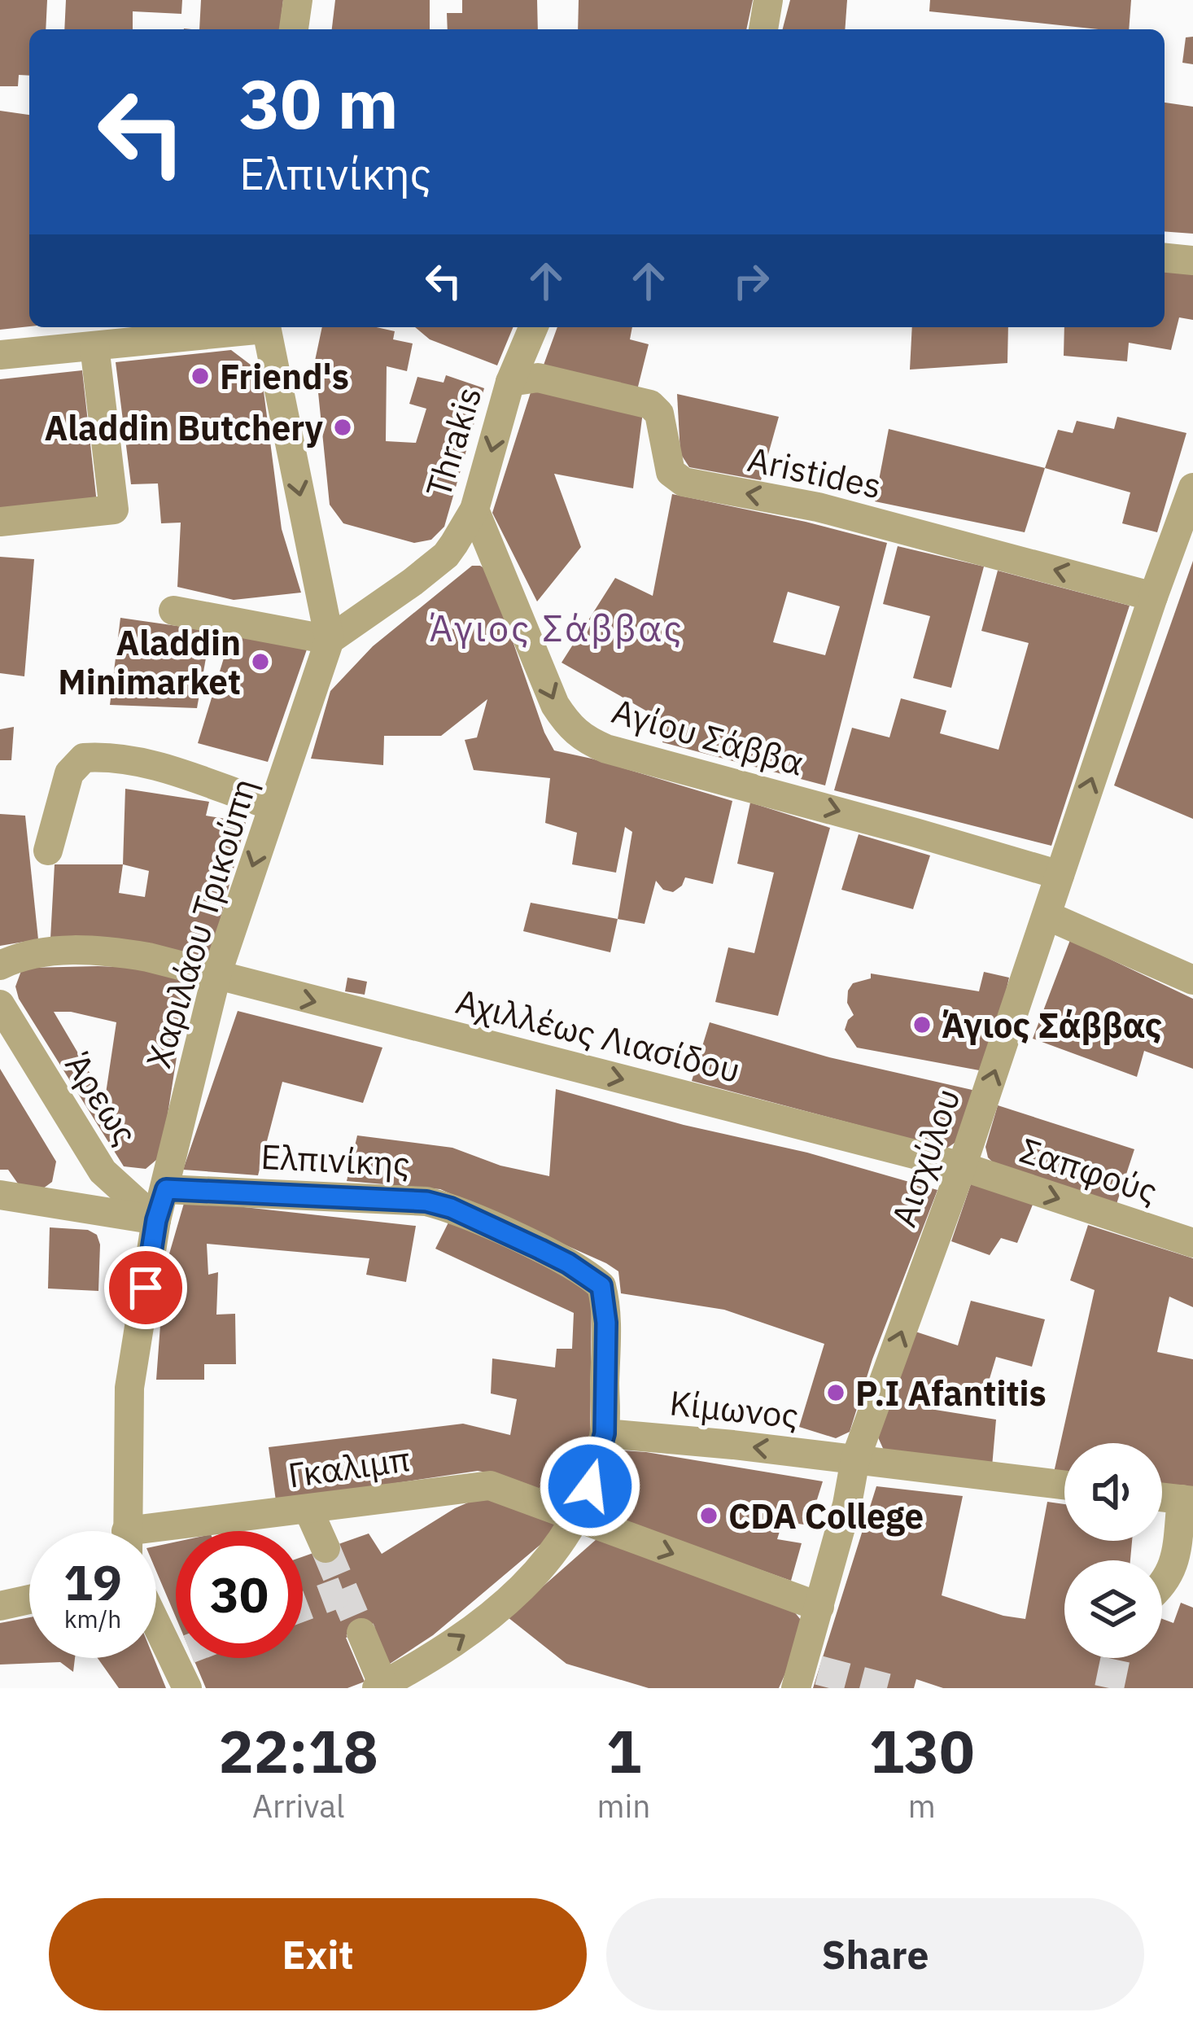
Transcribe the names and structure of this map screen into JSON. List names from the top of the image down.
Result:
{
  "streets": {
    "street": [
      "Thrakis",
      "Aristides",
      "Αγίου Σάββα",
      "Χαριλάου Τρικούπη",
      "Αχιλλέως Λιασίδου",
      "Άρεως",
      "Αισχύλου",
      "Ελπινίκης",
      "Σαπφούς",
      "Κίμωνος",
      "Γκαλιμπ"
    ]
  },
  "crossings": [
    ["Thrakis", "Aristides"],
    ["Thrakis", "Αγίου Σάββα"],
    ["Thrakis", "Χαριλάου Τρικούπη"],
    ["Aristides", "Αισχύλου"],
    ["Αγίου Σάββα", "Αισχύλου"],
    ["Χαριλάου Τρικούπη", "Αχιλλέως Λιασίδου"],
    ["Χαριλάου Τρικούπη", "Άρεως"],
    ["Χαριλάου Τρικούπη", "Ελπινίκης"],
    ["Αχιλλέως Λιασίδου", "Αισχύλου"],
    ["Αχιλλέως Λιασίδου", "Σαπφούς"],
    ["Αισχύλου", "Σαπφούς"],
    ["Αισχύλου", "Κίμωνος"],
    ["Αισχύλου", "Γκαλιμπ"],
    ["Ελπινίκης", "Κίμωνος"],
    ["Ελπινίκης", "Γκαλιμπ"]
  ],
  "one_way": [
    "Aristides",
    "Αγίου Σάββα",
    "Αχιλλέως Λιασίδου",
    "Αισχύλου",
    "Κίμωνος",
    "Γκαλιμπ"
  ],
  "districts": ["Άγιος Σάββας"],
  "places": [
    "Friend's",
    "Aladdin Butchery",
    "Aladdin Minimarket",
    "Άγιος Σάββας",
    "P.I Afantitis",
    "CDA College"
  ],
  "page": {
    "turn": ["30 m", "Ελπινίκης"],
    "speed": "19 km/h",
    "limit": "30",
    "eta": [
      "22:18",
      "Arrival",
      "1",
      "min",
      "130",
      "m"
    ],
    "buttons": ["Exit", "Share"]
  }
}
